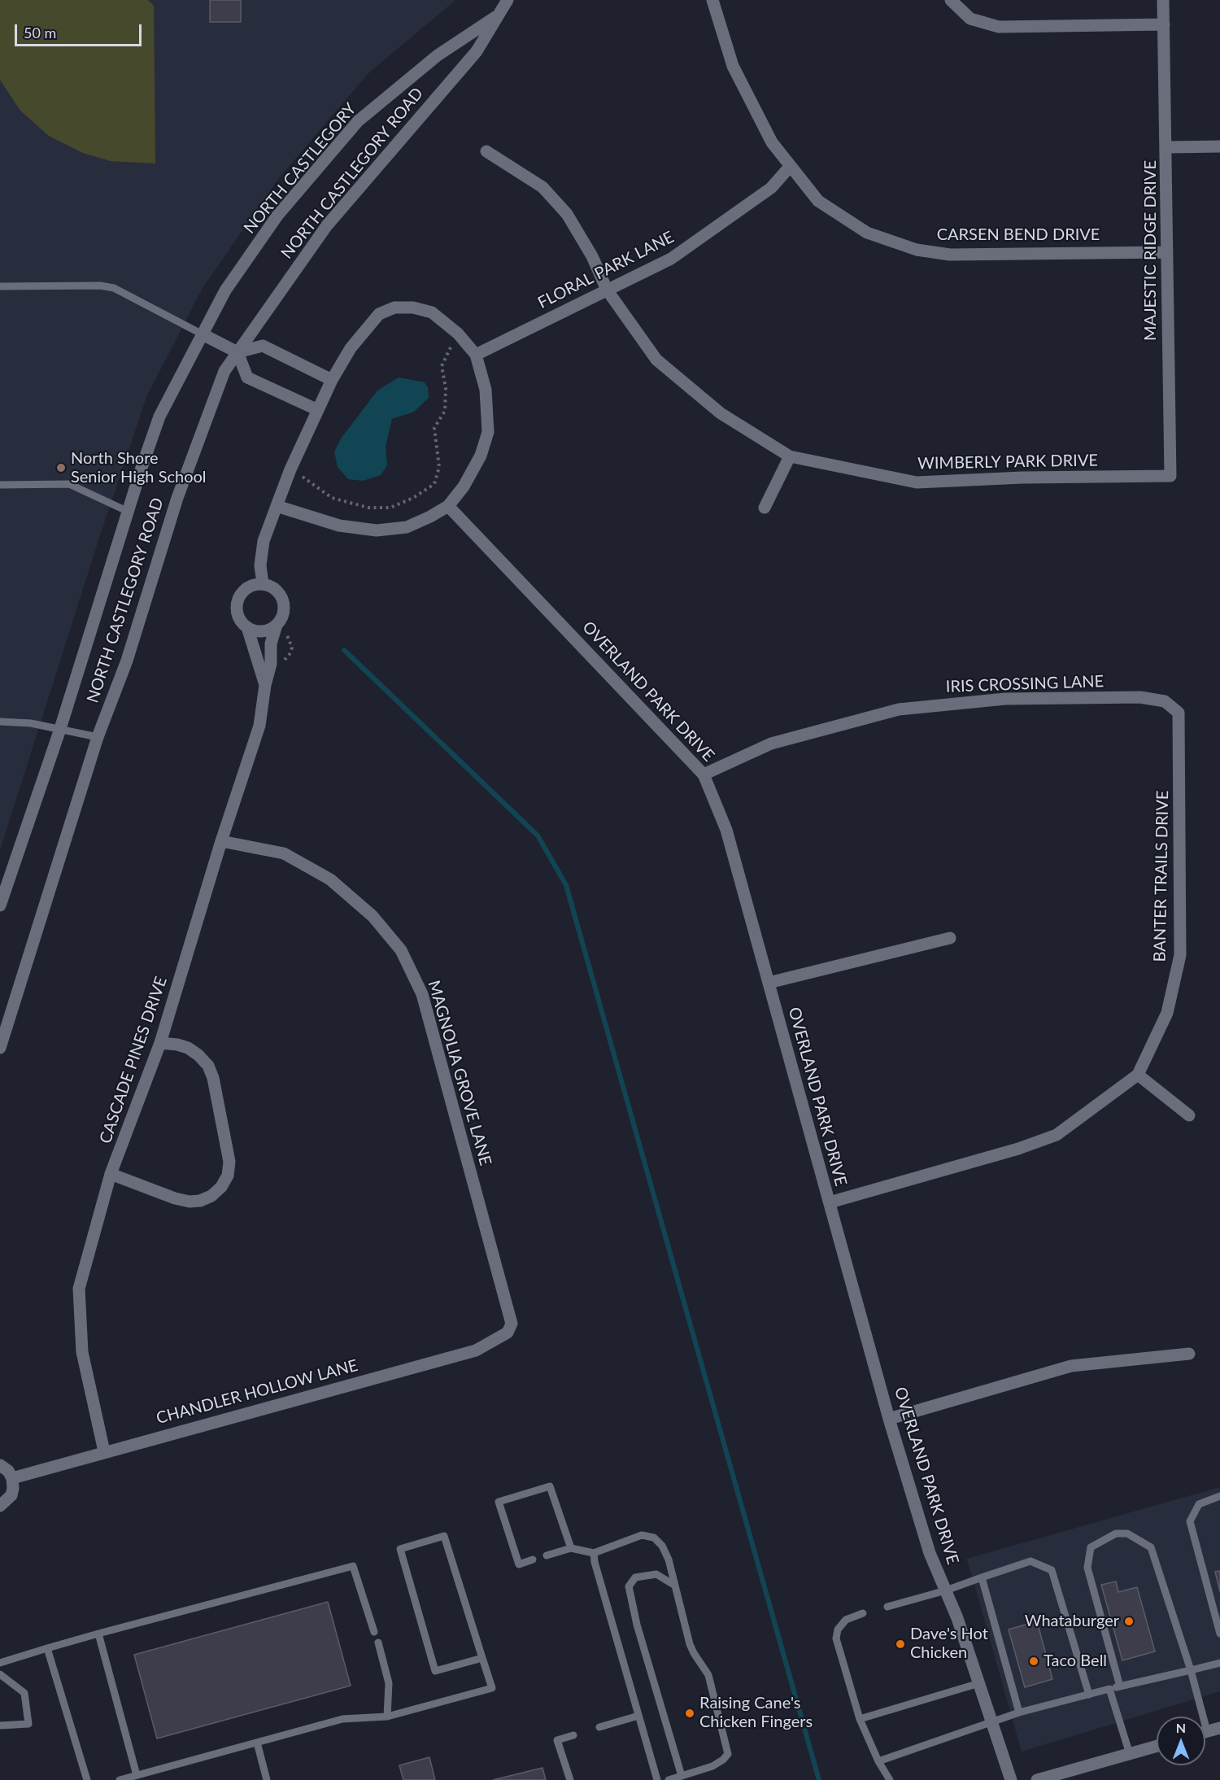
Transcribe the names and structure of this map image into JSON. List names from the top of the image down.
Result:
{
  "streets": {
    "street": [
      "NORTH CASTLEGORY",
      "NORTH CASTLEGORY ROAD",
      "CARSEN BEND DRIVE",
      "MAJESTIC RIDGE DRIVE",
      "FLORAL PARK LANE",
      "WIMBERLY PARK DRIVE",
      "IRIS CROSSING LANE",
      "OVERLAND PARK DRIVE",
      "BANTER TRAILS DRIVE",
      "CASCADE PINES DRIVE",
      "MAGNOLIA GROVE LANE",
      "CHANDLER HOLLOW LANE"
    ]
  },
  "crossings": [
    ["NORTH CASTLEGORY", "NORTH CASTLEGORY ROAD"],
    ["CARSEN BEND DRIVE", "MAJESTIC RIDGE DRIVE"],
    ["CARSEN BEND DRIVE", "FLORAL PARK LANE"],
    ["MAJESTIC RIDGE DRIVE", "WIMBERLY PARK DRIVE"],
    ["FLORAL PARK LANE", "WIMBERLY PARK DRIVE"],
    ["IRIS CROSSING LANE", "OVERLAND PARK DRIVE"],
    ["IRIS CROSSING LANE", "BANTER TRAILS DRIVE"],
    ["OVERLAND PARK DRIVE", "BANTER TRAILS DRIVE"],
    ["CASCADE PINES DRIVE", "MAGNOLIA GROVE LANE"],
    ["CASCADE PINES DRIVE", "CHANDLER HOLLOW LANE"],
    ["MAGNOLIA GROVE LANE", "CHANDLER HOLLOW LANE"]
  ],
  "places": [
    "North Shore Senior High School",
    "Whataburger",
    "Dave's Hot Chicken",
    "Taco Bell",
    "Raising Cane's Chicken Fingers"
  ],
  "scale_bar": "50 m",
  "north": "top"
}
